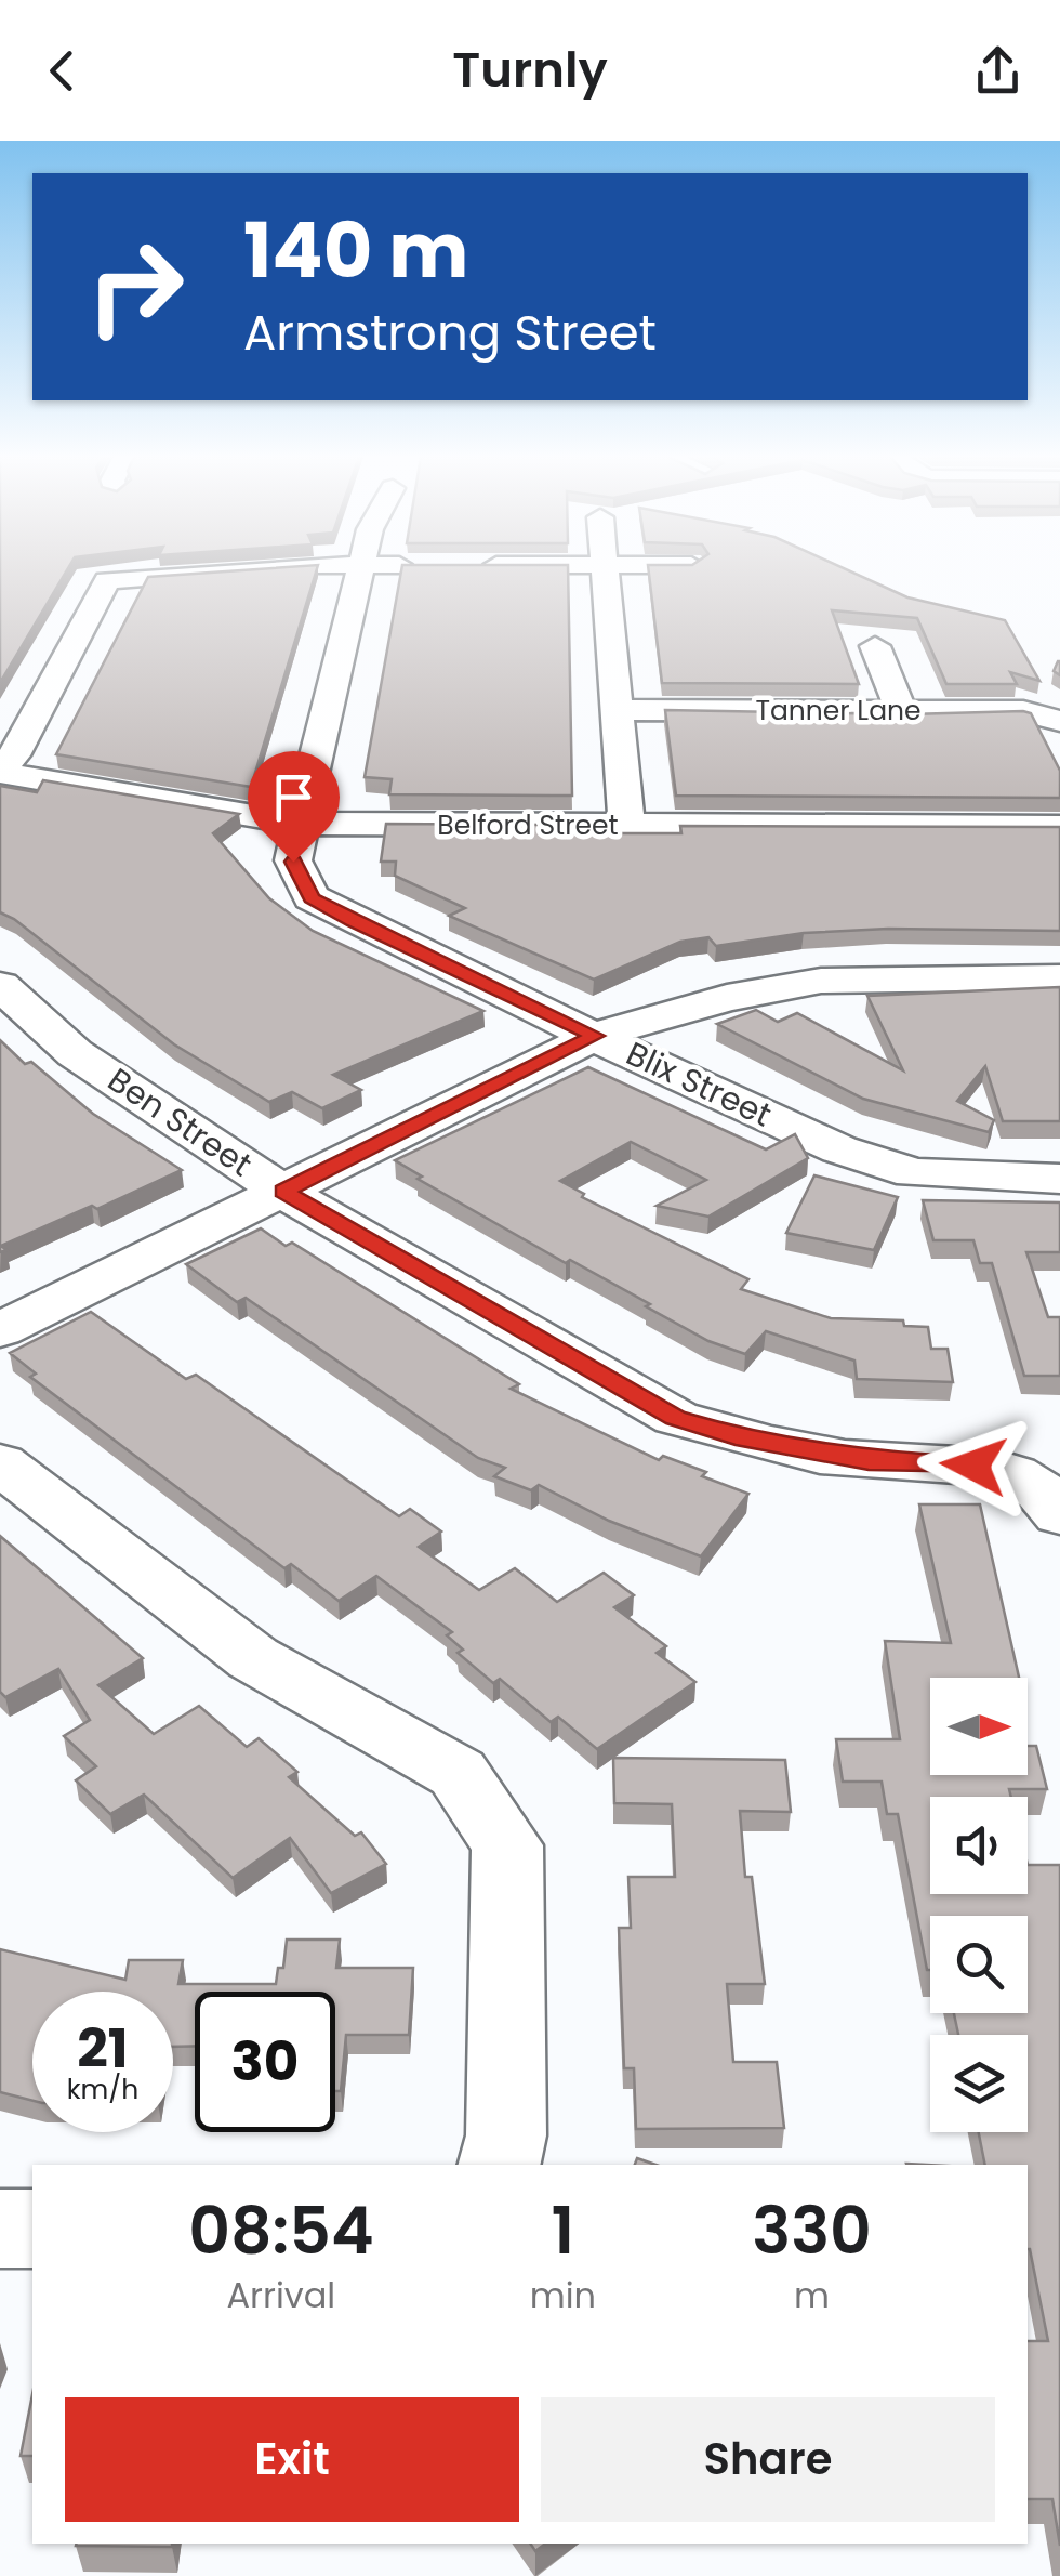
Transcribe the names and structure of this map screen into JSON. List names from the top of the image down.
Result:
{
  "streets": {
    "street": [
      "Tanner Lane",
      "Belford Street",
      "Blix Street",
      "Ben Street"
    ]
  },
  "crossings": [
    ["Belford Street", "Blix Street"]
  ],
  "north": "right",
  "page": {
    "header": "Turnly",
    "turn": ["140 m", "Armstrong Street"],
    "speed": "21 km/h",
    "limit": "30",
    "eta": [
      "08:54",
      "Arrival",
      "1",
      "min",
      "330",
      "m"
    ],
    "buttons": ["Exit", "Share"]
  }
}
